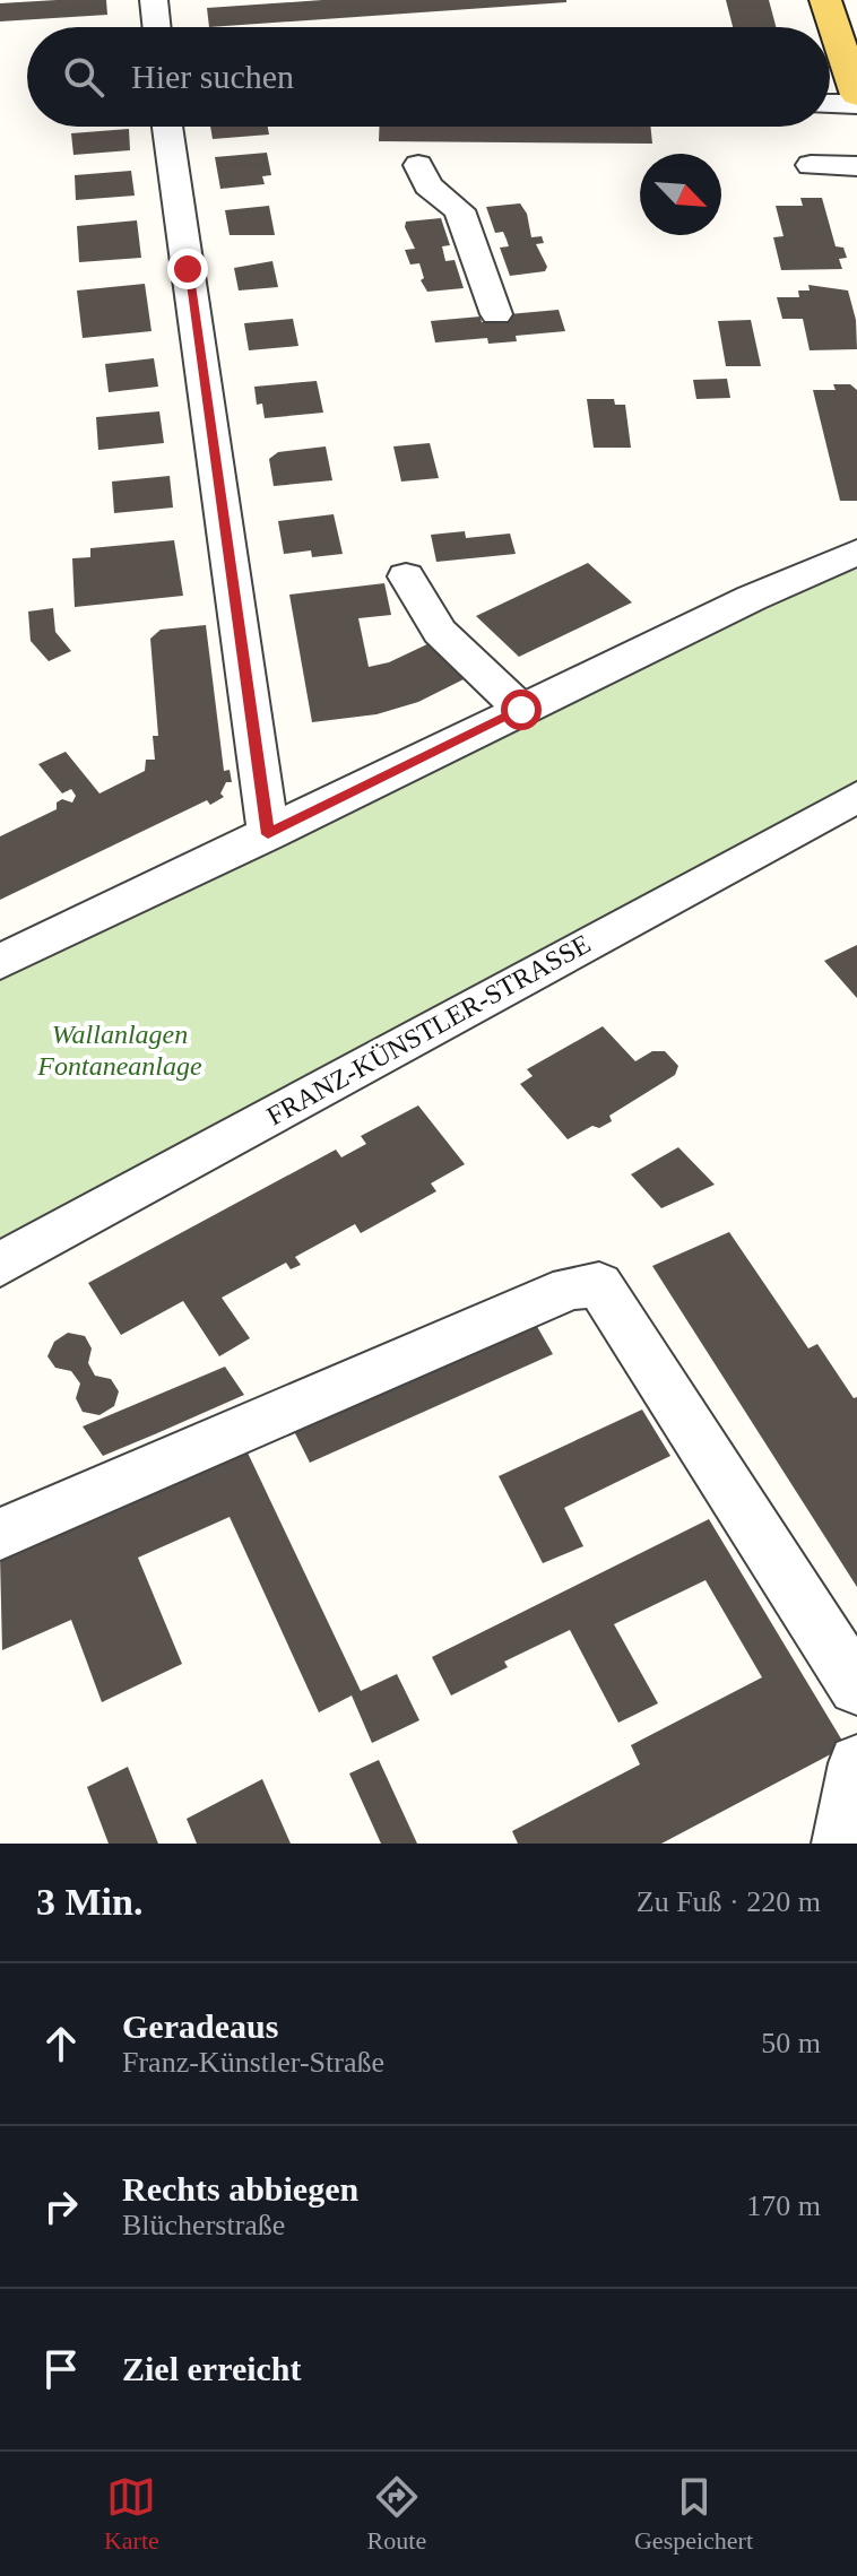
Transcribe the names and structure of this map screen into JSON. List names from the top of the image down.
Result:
{
  "streets": {
    "street": ["FRANZ-KÜNSTLER-STRASSE"]
  },
  "parks": ["Wallanlagen Fontaneanlage"],
  "north": "bottom right",
  "page": {
    "search": "Hier suchen",
    "heading": ["3 Min.", "Zu Fuß · 220 m"],
    "list": [
      ["Geradeaus", "Franz-Künstler-Straße", "50 m"],
      ["Rechts abbiegen", "Blücherstraße", "170 m"],
      "Ziel erreicht"
    ],
    "nav": ["Karte", "Route", "Gespeichert"]
  }
}
